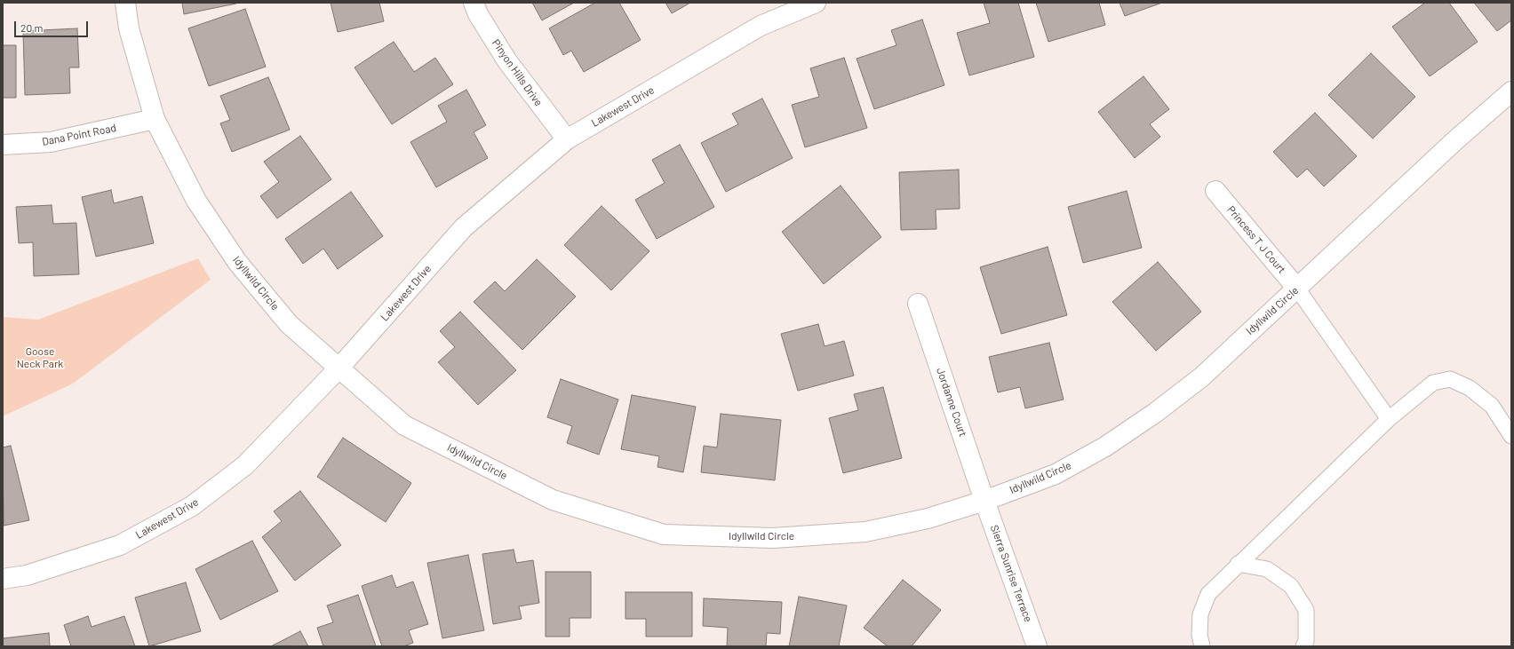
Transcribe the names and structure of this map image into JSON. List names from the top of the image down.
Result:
{
  "streets": {
    "street": [
      "Pinyon Hills Drive",
      "Lakewest Drive",
      "Dana Point Road",
      "Princess T J Court",
      "Idyllwild Circle",
      "Jordanne Court",
      "Sierra Sunrise Terrace"
    ]
  },
  "crossings": [
    ["Pinyon Hills Drive", "Lakewest Drive"],
    ["Lakewest Drive", "Idyllwild Circle"],
    ["Dana Point Road", "Idyllwild Circle"],
    ["Princess T J Court", "Idyllwild Circle"],
    ["Idyllwild Circle", "Jordanne Court"],
    ["Idyllwild Circle", "Sierra Sunrise Terrace"],
    ["Jordanne Court", "Sierra Sunrise Terrace"]
  ],
  "parks": ["Goose Neck Park"],
  "scale_bar": "20 m"
}
